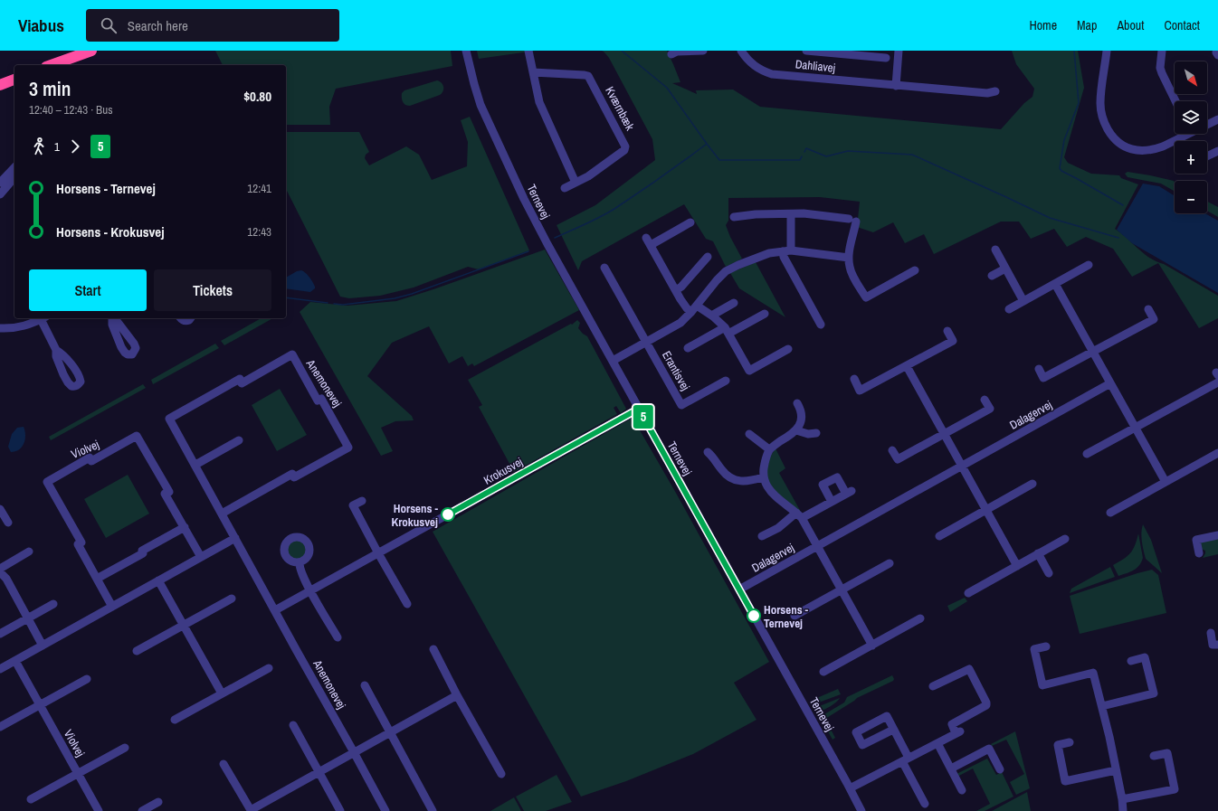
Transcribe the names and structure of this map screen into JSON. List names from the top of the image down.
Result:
{
  "streets": {
    "street": [
      "Dahliavej",
      "Kværnbæk",
      "Ternevej",
      "Erantisvej",
      "Anemonevej",
      "Dalagervej",
      "Violvej",
      "Krokusvej"
    ]
  },
  "crossings": [
    ["Ternevej", "Dalagervej"],
    ["Ternevej", "Krokusvej"],
    ["Anemonevej", "Krokusvej"]
  ],
  "places": ["Horsens - Krokusvej", "Horsens - Ternevej"],
  "lines": ["bus line 5"],
  "north": "bottom right",
  "page": {
    "header": "Viabus",
    "search": "Search here",
    "nav": [
      "Home",
      "Map",
      "About",
      "Contact"
    ],
    "on_map": "5",
    "map_buttons": ["+", "−"],
    "heading": ["3 min", "12:40 – 12:43 · Bus", "$0.80"],
    "legs": ["1", "5"],
    "list": [
      {
        "name": "Horsens - Ternevej",
        "value": "12:41"
      },
      {
        "name": "Horsens - Krokusvej",
        "value": "12:43"
      }
    ],
    "buttons": ["Start", "Tickets"]
  }
}
